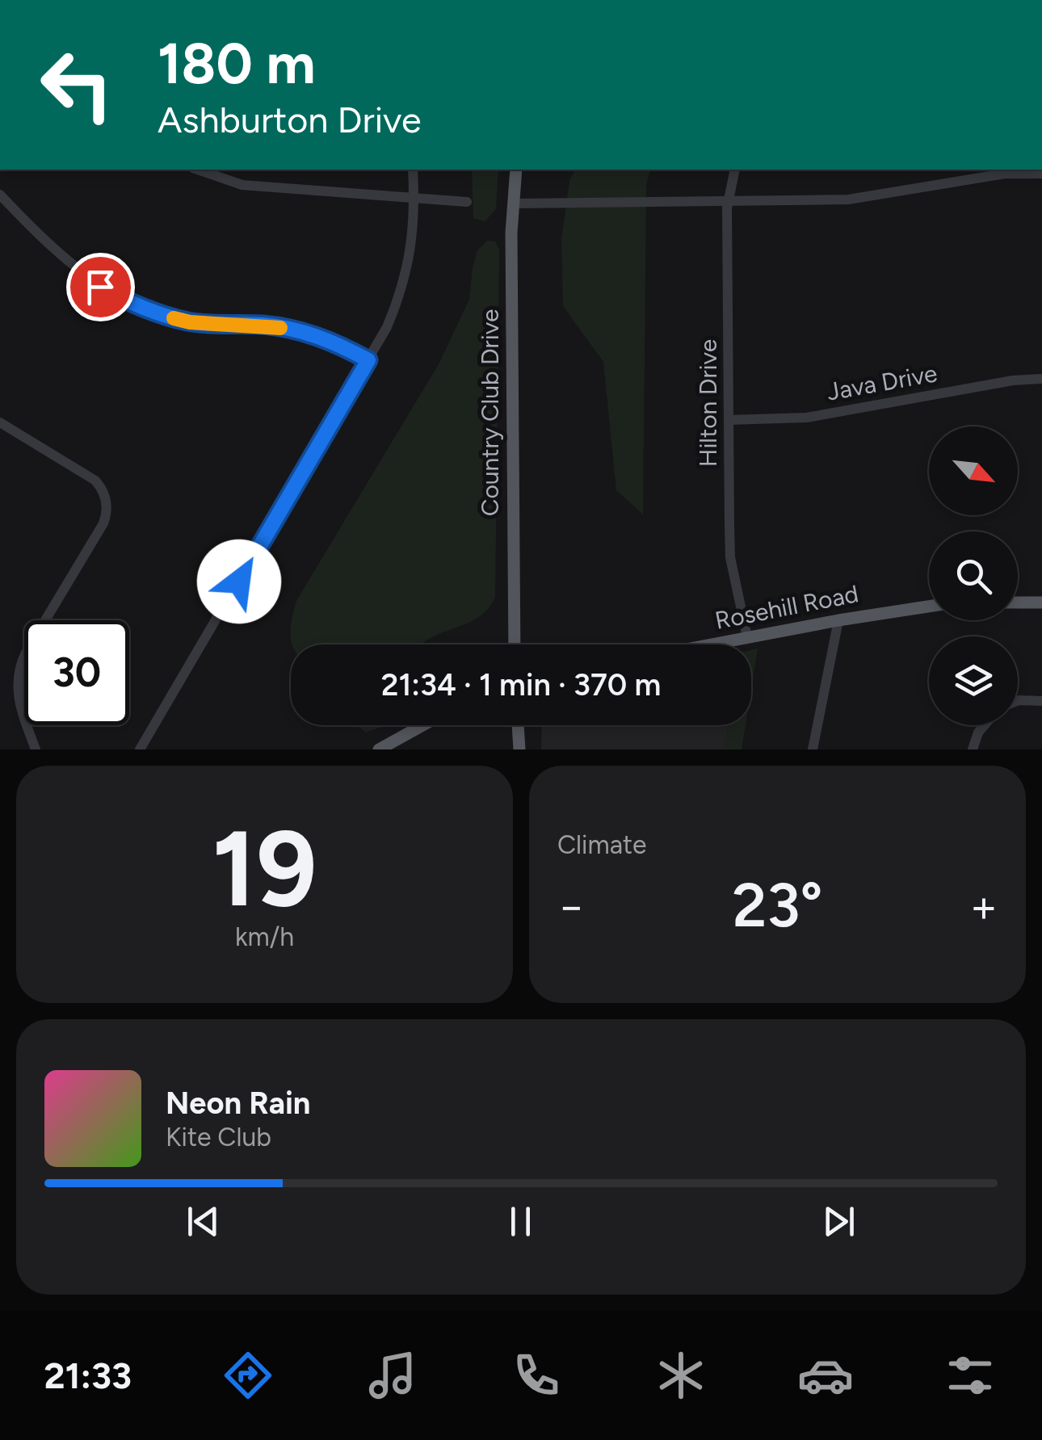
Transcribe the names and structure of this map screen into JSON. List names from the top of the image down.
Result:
{
  "streets": {
    "main road": ["Country Club Drive", "Rosehill Road"],
    "street": ["Java Drive", "Hilton Drive"]
  },
  "crossings": [
    ["Java Drive", "Hilton Drive"],
    ["Hilton Drive", "Rosehill Road"]
  ],
  "north": "bottom right",
  "page": {
    "turn": ["180 m", "Ashburton Drive"],
    "limit": "30",
    "trip": "21:34 · 1 min · 370 m",
    "tile": [
      ["19", "km/h"],
      "Climate"
    ],
    "heat": ["−", "23°", "+"],
    "song": ["Neon Rain", "Kite Club"],
    "tabs": "21:33"
  }
}
